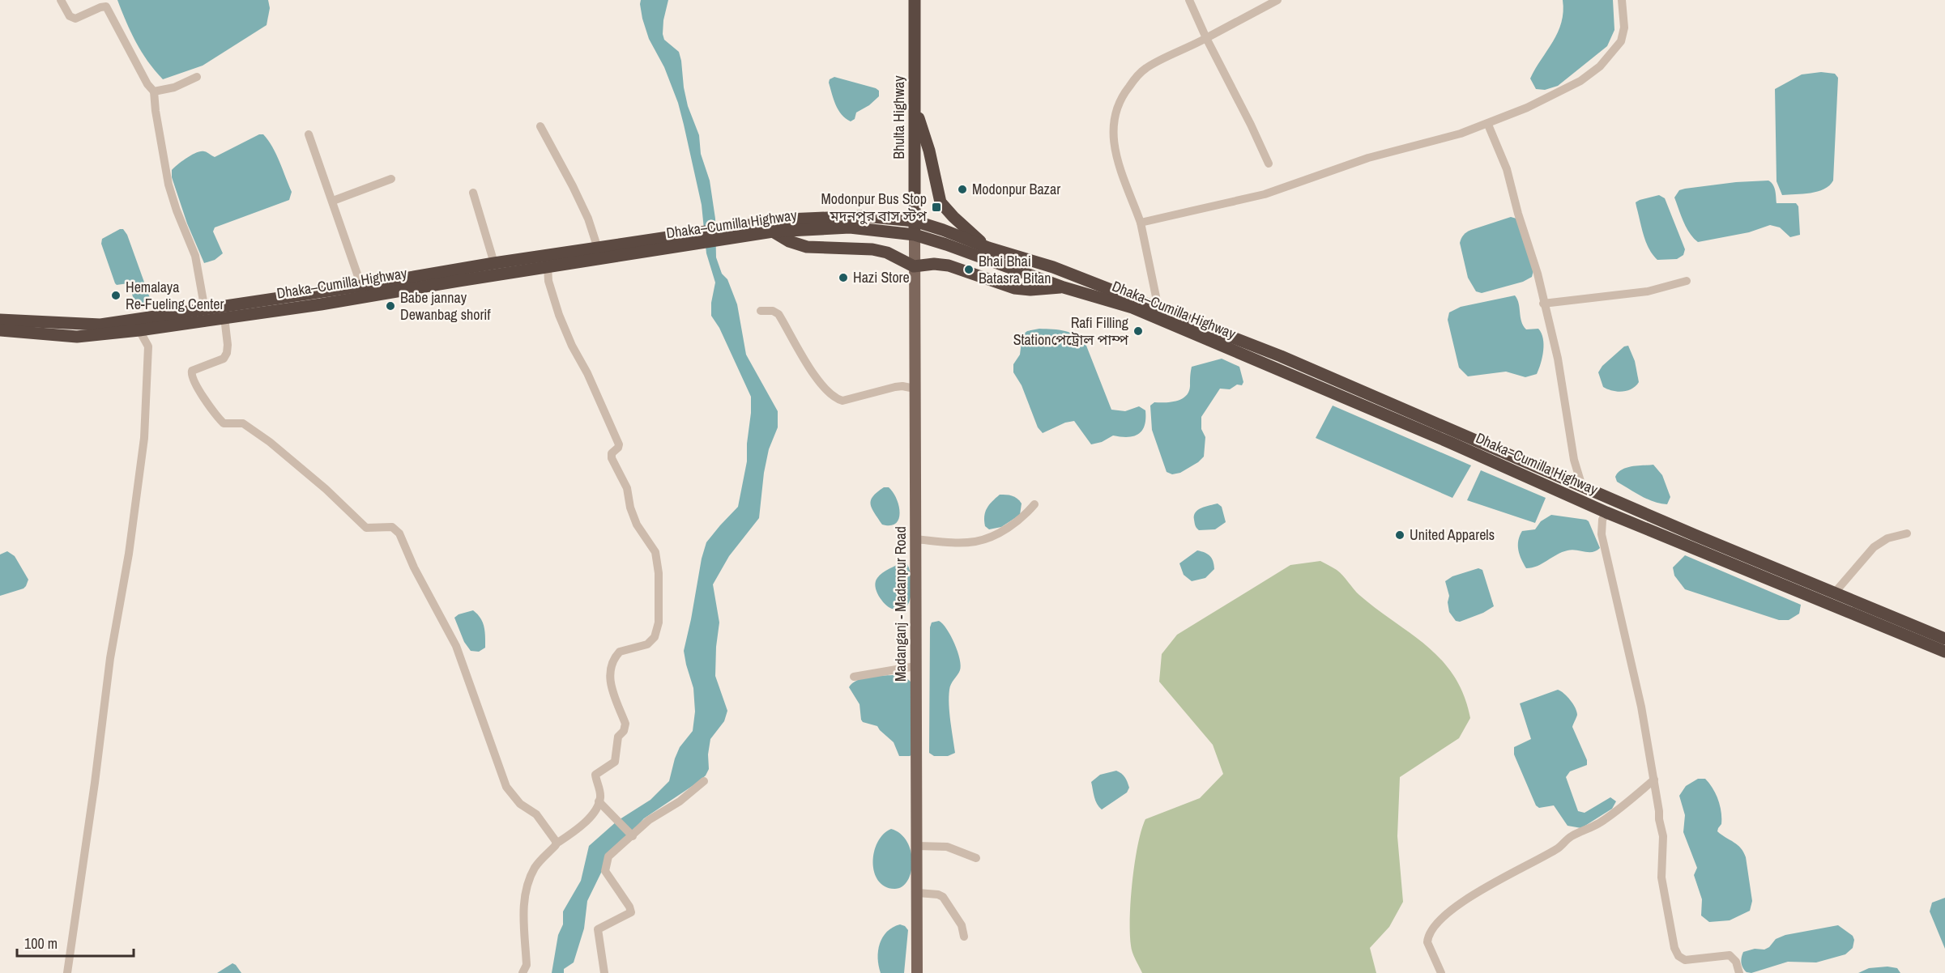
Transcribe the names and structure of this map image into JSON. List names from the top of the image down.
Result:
{
  "streets": {
    "highway": ["Bhulta Highway", "Dhaka–Cumilla Highway"],
    "main road": ["Madanganj - Madanpur Road"]
  },
  "crossings": [
    ["Bhulta Highway", "Dhaka–Cumilla Highway"],
    ["Bhulta Highway", "Madanganj - Madanpur Road"],
    ["Dhaka–Cumilla Highway", "Madanganj - Madanpur Road"]
  ],
  "places": {
    "other": [
      "Modonpur Bazar",
      "Bhai Bhai Batasra Bitan",
      "Hazi Store",
      "Hemalaya Re-Fueling Center",
      "Babe jannay Dewanbag shorif",
      "Rafi Filling Stationপেট্রোল পাম্প",
      "United Apparels"
    ],
    "transit": ["Modonpur Bus Stop মদনপুর বাস স্টপ"]
  },
  "scale_bar": "100 m"
}
